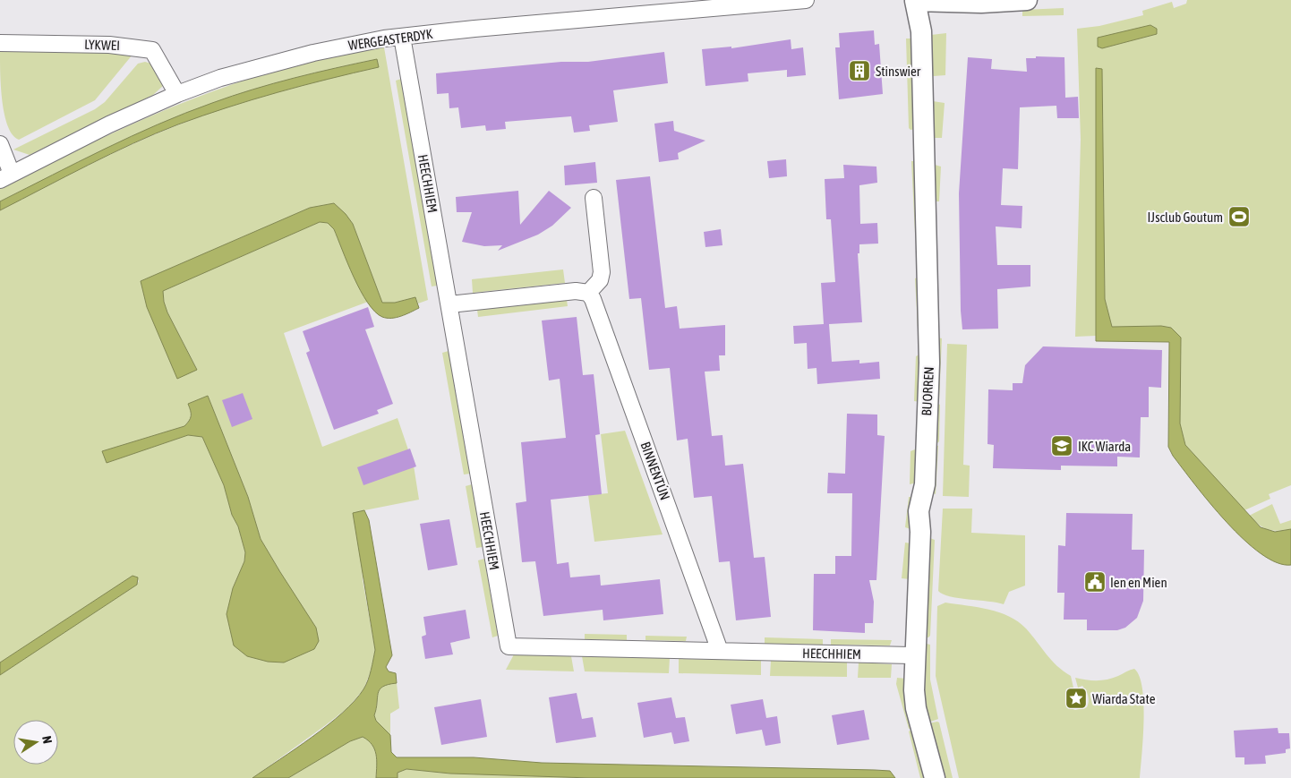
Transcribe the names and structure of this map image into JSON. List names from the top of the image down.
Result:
{
  "streets": {
    "street": [
      "WERGEASTERDYK",
      "LYKWEI",
      "HEECHHIEM",
      "BUORREN",
      "BINNENTÚN"
    ]
  },
  "crossings": [
    ["WERGEASTERDYK", "LYKWEI"],
    ["WERGEASTERDYK", "HEECHHIEM"],
    ["HEECHHIEM", "BUORREN"],
    ["HEECHHIEM", "BINNENTÚN"]
  ],
  "places": {
    "building": ["Stinswier"],
    "sports": ["IJsclub Goutum"],
    "school or university": ["IKC Wiarda"],
    "public building": ["Ien en Mien"],
    "place": ["Wiarda State"]
  },
  "north": "right"
}
